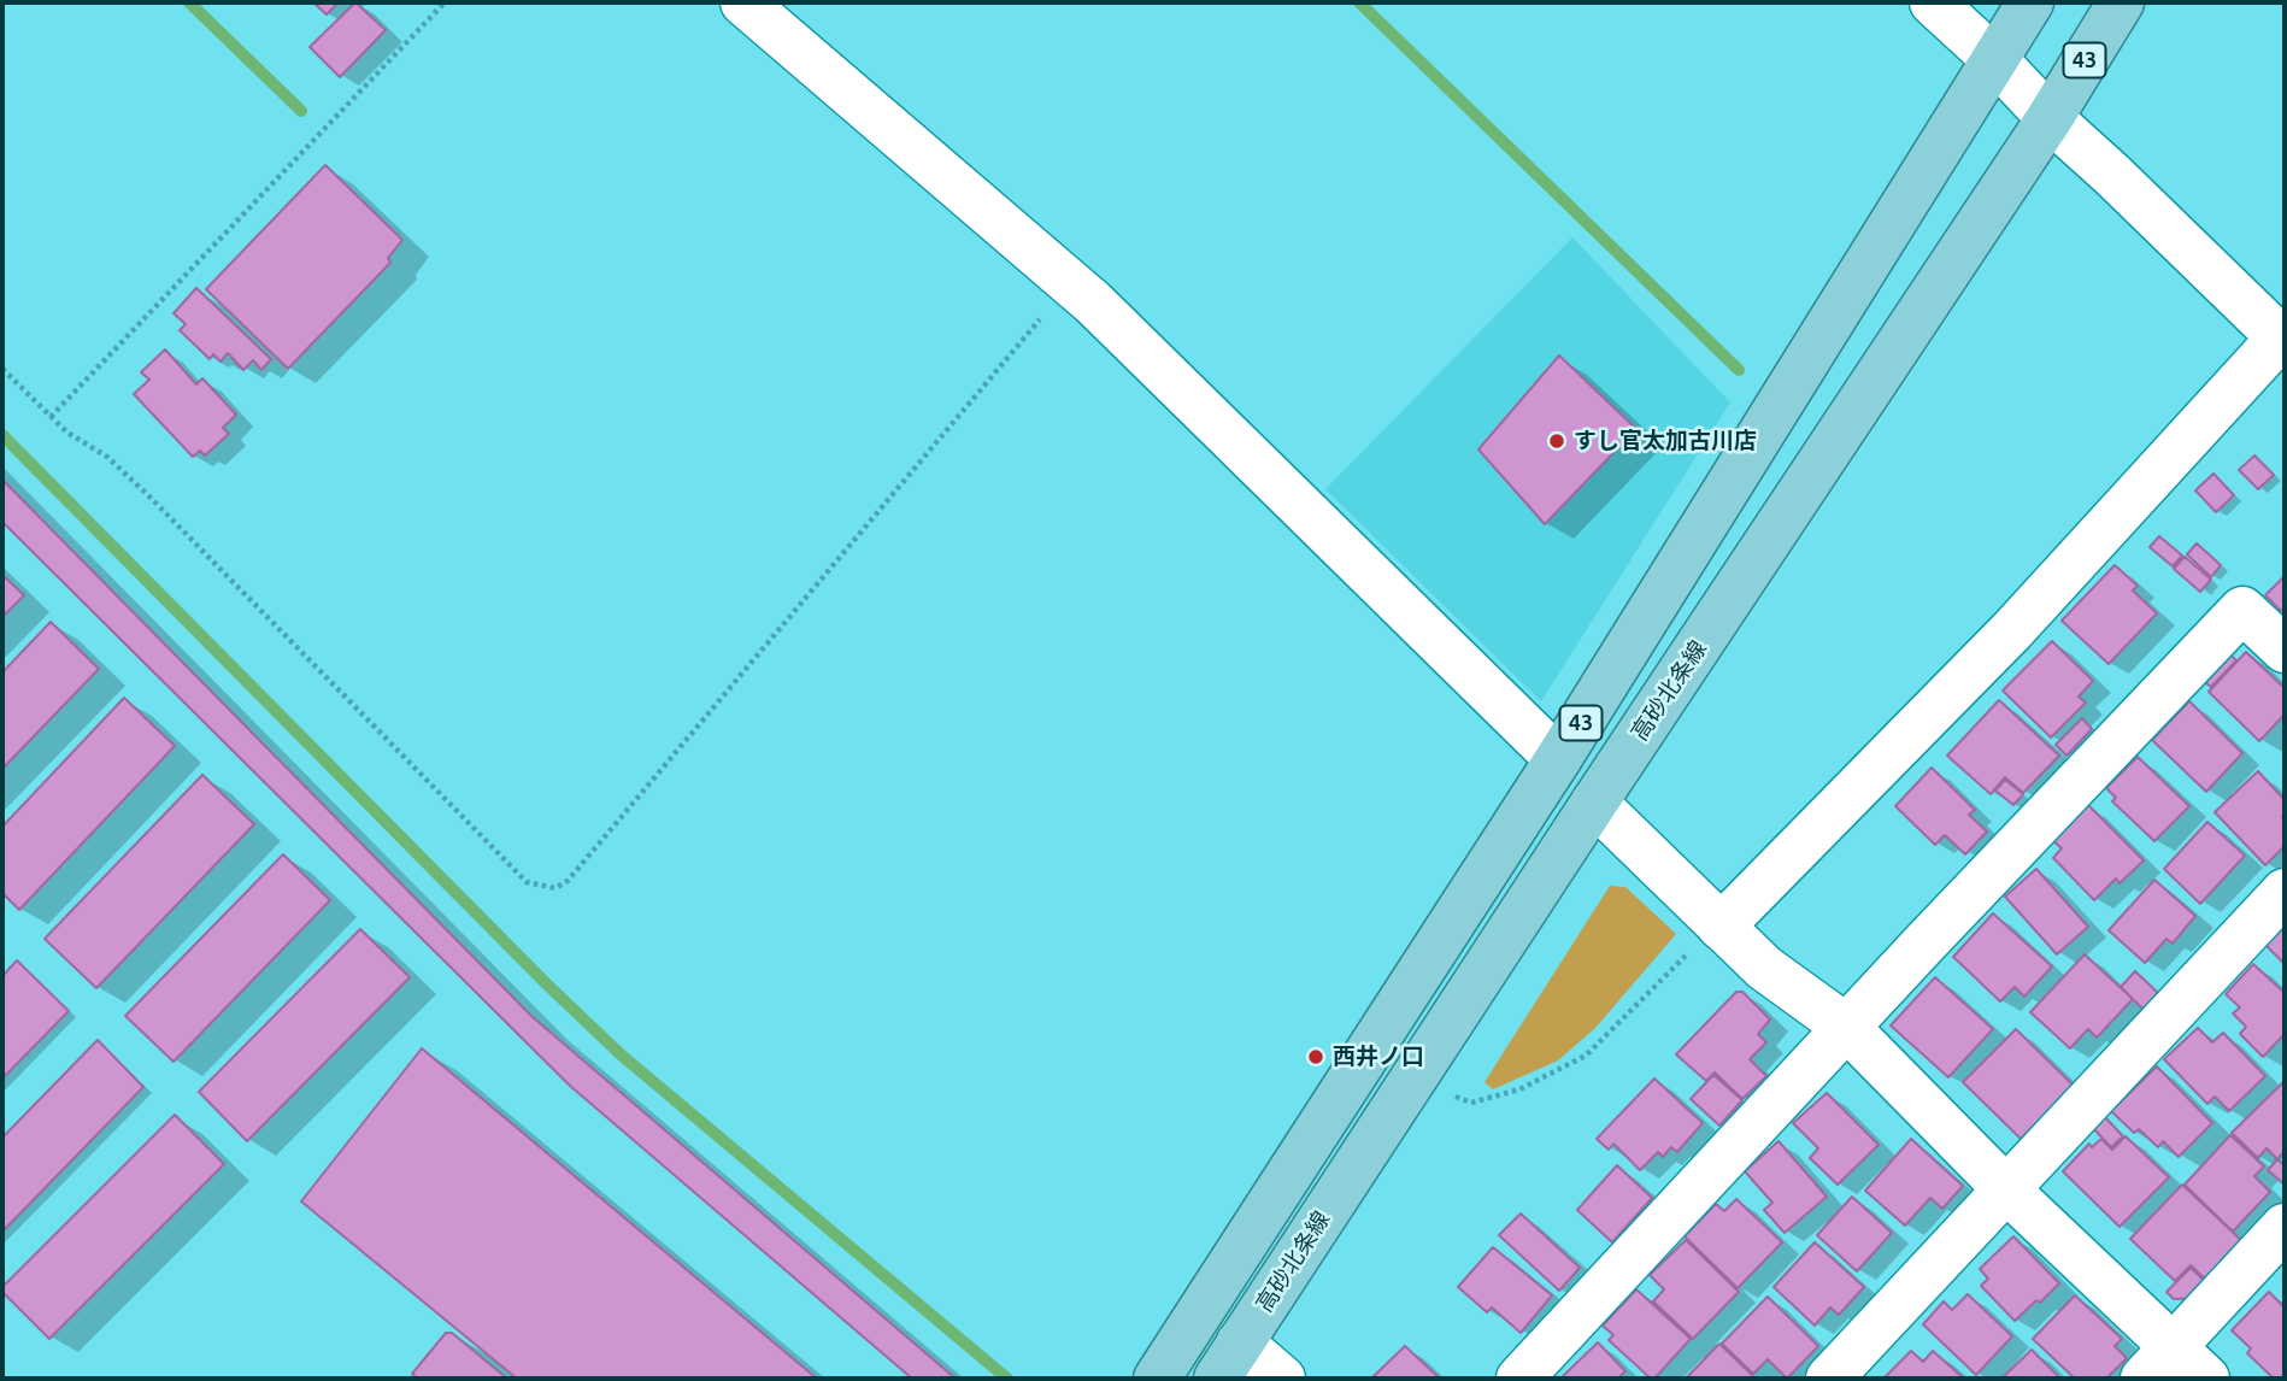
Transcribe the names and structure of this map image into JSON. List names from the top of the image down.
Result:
{
  "streets": {
    "main road": ["43", "高砂北条線"]
  },
  "places": ["すし官太加古川店", "西井ノ口"]
}
